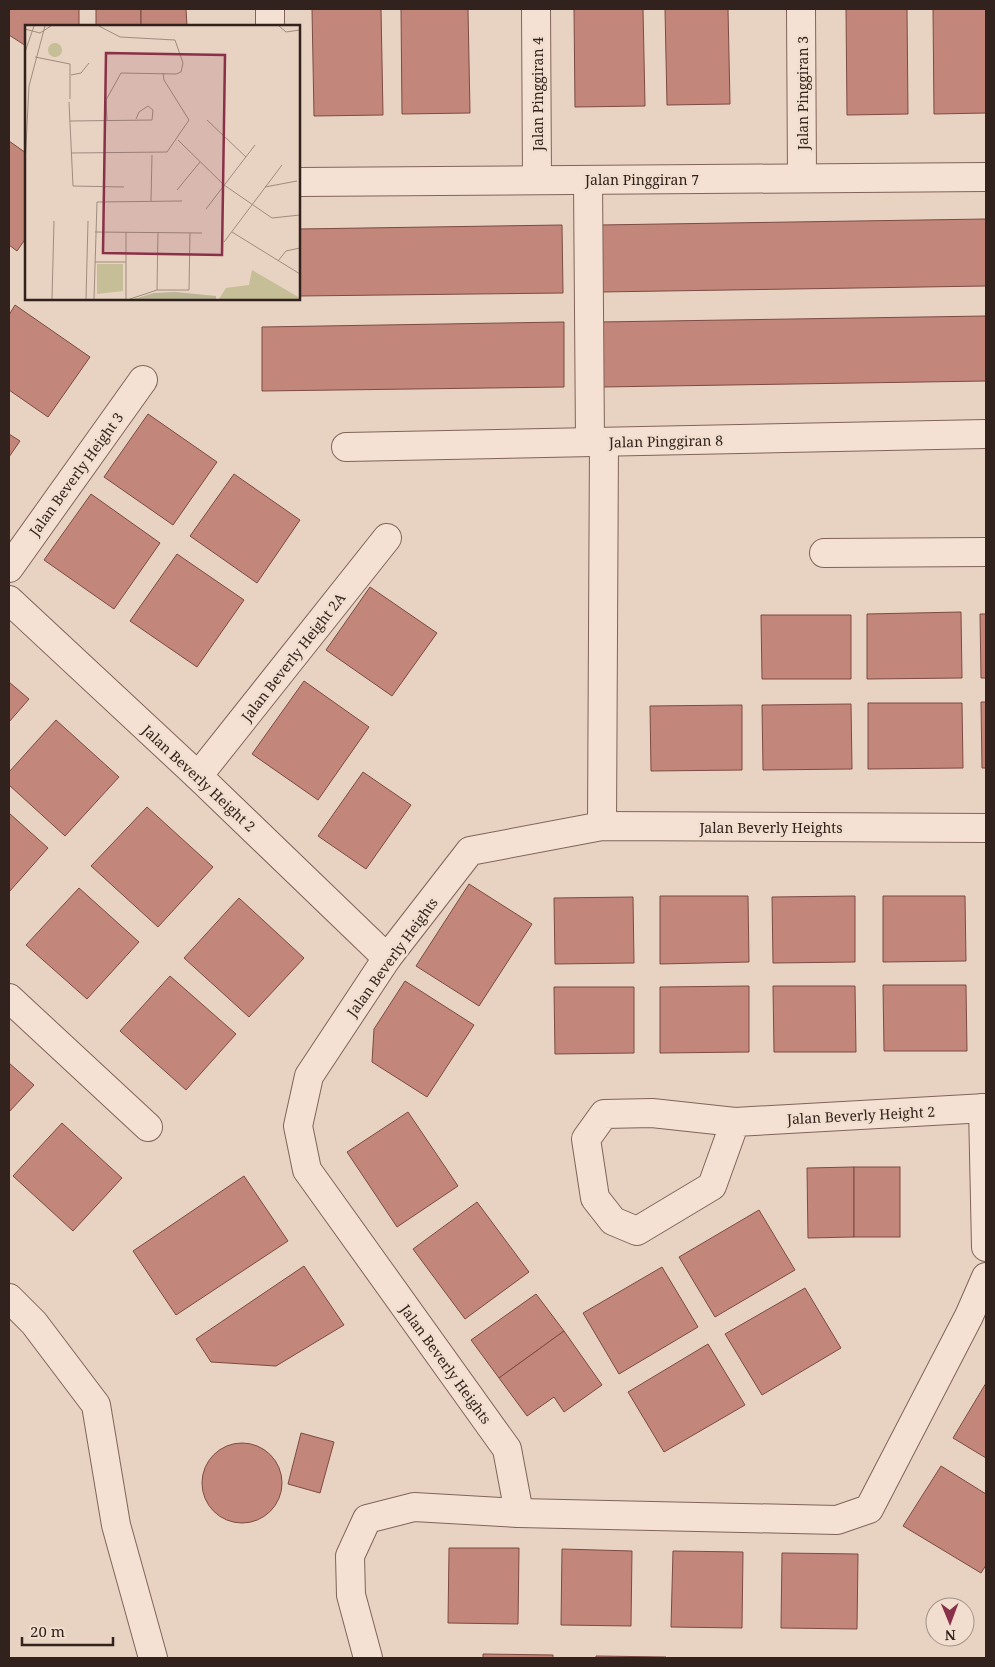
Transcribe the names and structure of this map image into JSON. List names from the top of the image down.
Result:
{
  "streets": {
    "street": [
      "Jalan Pinggiran 3",
      "Jalan Pinggiran 4",
      "Jalan Pinggiran 7",
      "Jalan Pinggiran 8",
      "Jalan Beverly Height 3",
      "Jalan Beverly Height 2A",
      "Jalan Beverly Height 2",
      "Jalan Beverly Heights"
    ]
  },
  "crossings": [
    ["Jalan Pinggiran 3", "Jalan Pinggiran 7"],
    ["Jalan Pinggiran 4", "Jalan Pinggiran 7"],
    ["Jalan Beverly Height 2A", "Jalan Beverly Height 2"],
    ["Jalan Beverly Height 2", "Jalan Beverly Heights"]
  ],
  "scale_bar": "20 m",
  "north": "bottom"
}
